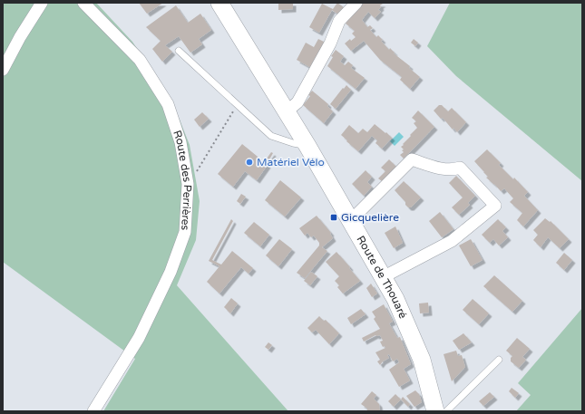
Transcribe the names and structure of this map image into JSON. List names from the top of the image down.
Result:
{
  "streets": {
    "street": ["Route des Perrières", "Route de Thouaré"]
  },
  "places": {
    "other": ["Matériel Vélo"],
    "transit": ["Gicquelière"]
  }
}
